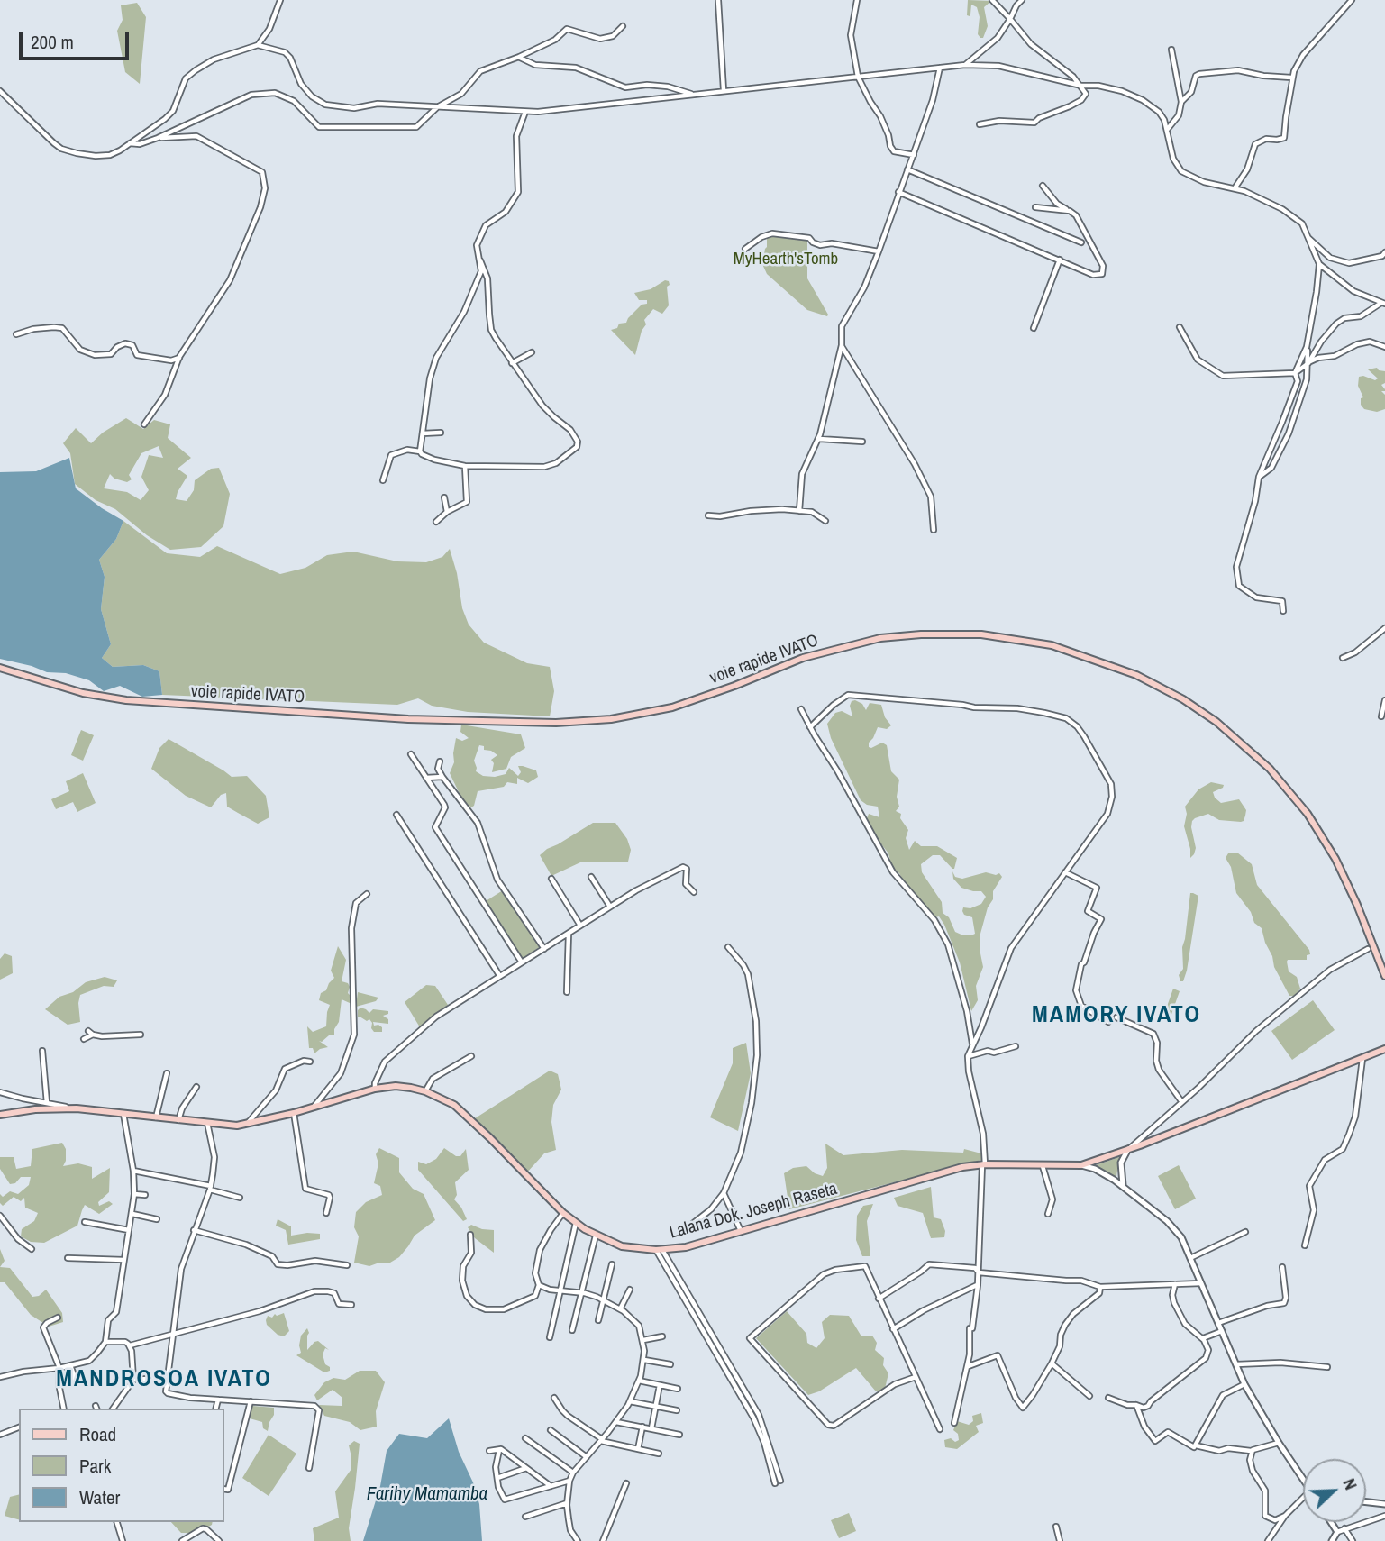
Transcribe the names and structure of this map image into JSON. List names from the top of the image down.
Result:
{
  "streets": {
    "main road": ["voie rapide IVATO", "Lalana Dok. Joseph Raseta"]
  },
  "districts": ["MAMORY IVATO", "MANDROSOA IVATO"],
  "water": ["Farihy Mamamba"],
  "parks": ["MyHearth'sTomb"],
  "legend": ["Road", "Park", "Water"],
  "scale_bar": "200 m",
  "north": "top right"
}
